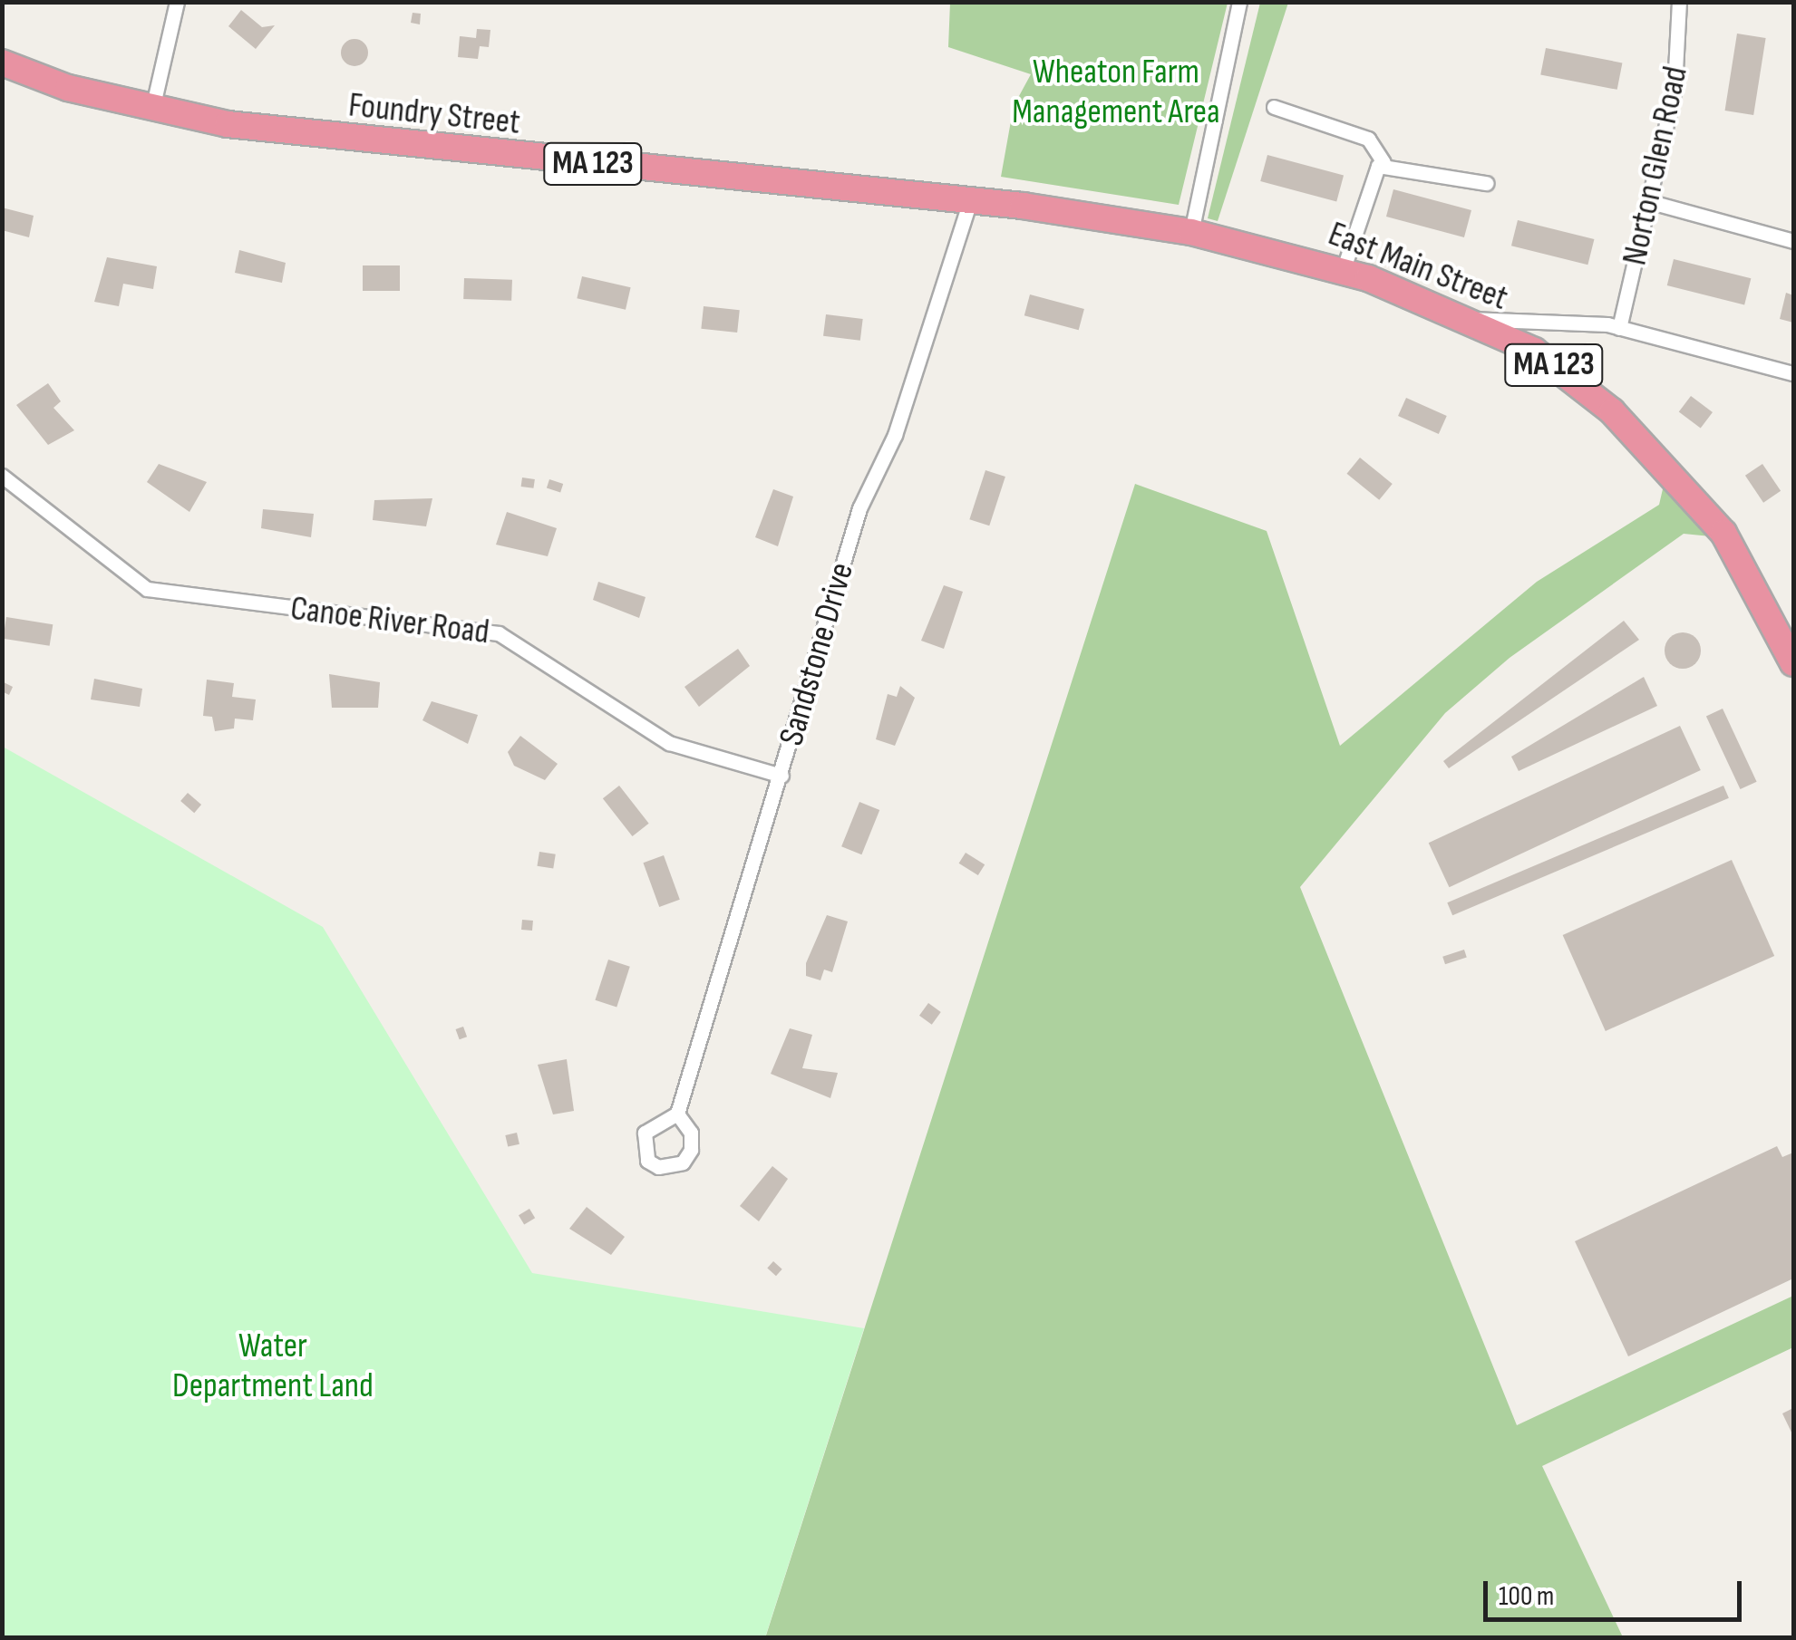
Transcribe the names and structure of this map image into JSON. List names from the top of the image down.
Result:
{
  "streets": {
    "highway": ["Foundry Street", "MA 123", "East Main Street"],
    "street": ["Norton Glen Road", "Canoe River Road", "Sandstone Drive"]
  },
  "crossings": [
    ["Foundry Street", "East Main Street"],
    ["Foundry Street", "Sandstone Drive"],
    ["Canoe River Road", "Sandstone Drive"]
  ],
  "parks": ["Wheaton Farm Management Area", "Water Department Land"],
  "scale_bar": "100 m"
}
